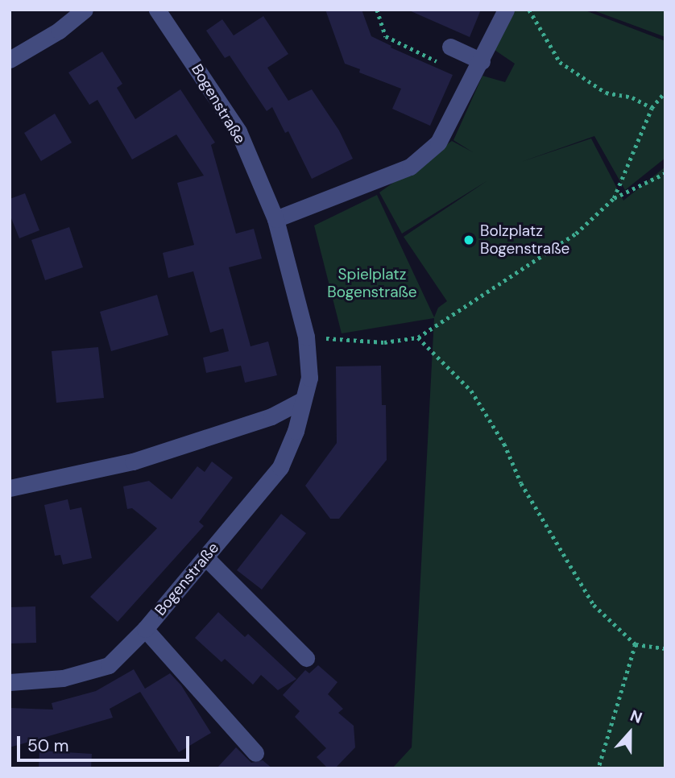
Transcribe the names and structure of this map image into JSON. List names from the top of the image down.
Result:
{
  "streets": {
    "street": ["Bogenstraße"]
  },
  "parks": ["Spielplatz Bogenstraße"],
  "places": ["Bolzplatz Bogenstraße"],
  "scale_bar": "50 m",
  "north": "top"
}
